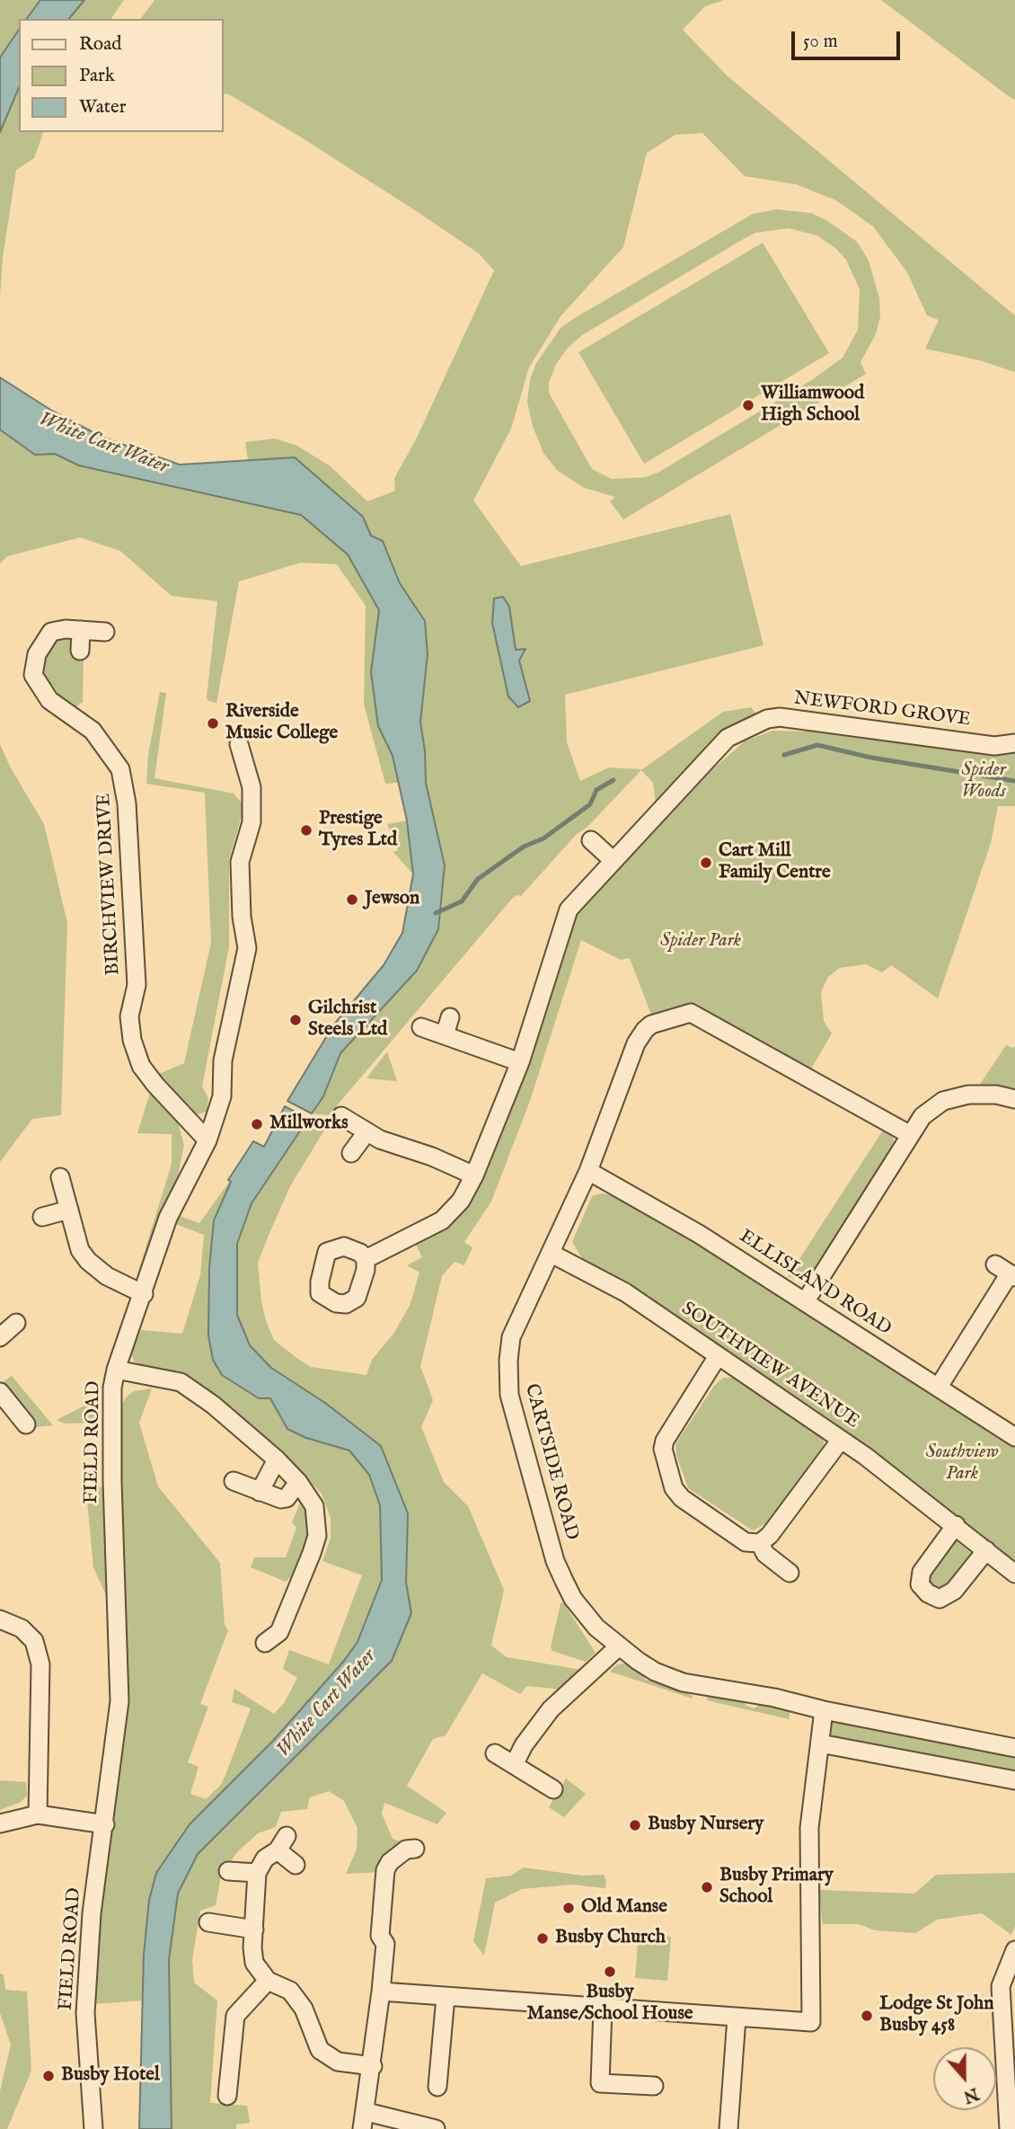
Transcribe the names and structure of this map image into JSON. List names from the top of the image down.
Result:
{
  "streets": {
    "street": [
      "NEWFORD GROVE",
      "BIRCHVIEW DRIVE",
      "ELLISLAND ROAD",
      "SOUTHVIEW AVENUE",
      "FIELD ROAD",
      "CARTSIDE ROAD"
    ]
  },
  "crossings": [
    ["BIRCHVIEW DRIVE", "FIELD ROAD"],
    ["ELLISLAND ROAD", "CARTSIDE ROAD"],
    ["SOUTHVIEW AVENUE", "CARTSIDE ROAD"]
  ],
  "water": ["White Cart Water"],
  "parks": ["Spider Woods", "Spider Park", "Southview Park"],
  "places": [
    "Williamwood High School",
    "Riverside Music College",
    "Prestige Tyres Ltd",
    "Cart Mill Family Centre",
    "Jewson",
    "Gilchrist Steels Ltd",
    "Millworks",
    "Busby Nursery",
    "Busby Primary School",
    "Old Manse",
    "Busby Church",
    "Busby Manse/School House",
    "Lodge St John Busby 458",
    "Busby Hotel"
  ],
  "legend": ["Road", "Park", "Water"],
  "scale_bar": "50 m",
  "north": "bottom"
}
